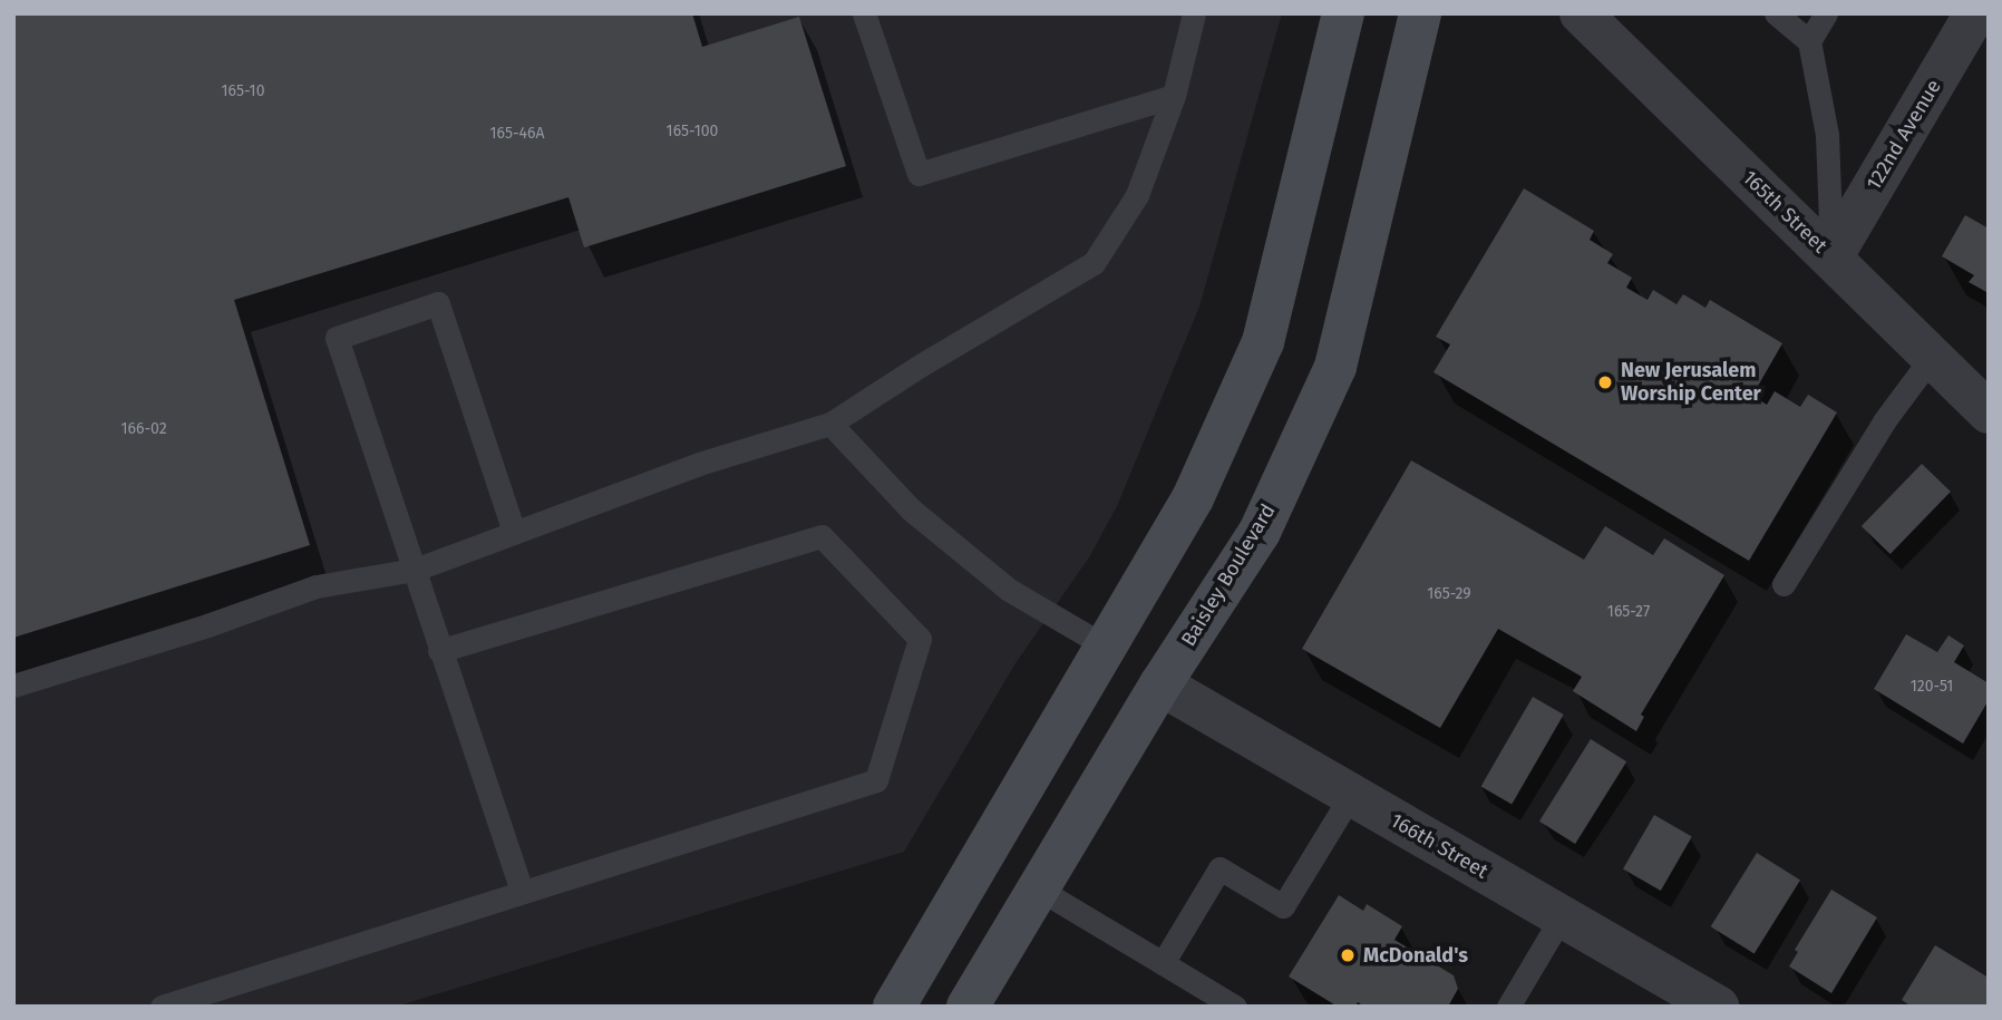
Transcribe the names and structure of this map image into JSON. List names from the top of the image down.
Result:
{
  "streets": {
    "main road": ["Baisley Boulevard"],
    "street": ["122nd Avenue", "165th Street", "166th Street"]
  },
  "crossings": [
    ["122nd Avenue", "165th Street"],
    ["Baisley Boulevard", "166th Street"]
  ],
  "places": ["New Jerusalem Worship Center", "McDonald's"],
  "house_numbers": [
    "165-10",
    "165-100",
    "165-46A",
    "166-02",
    "165-29",
    "165-27",
    "120-51"
  ]
}
